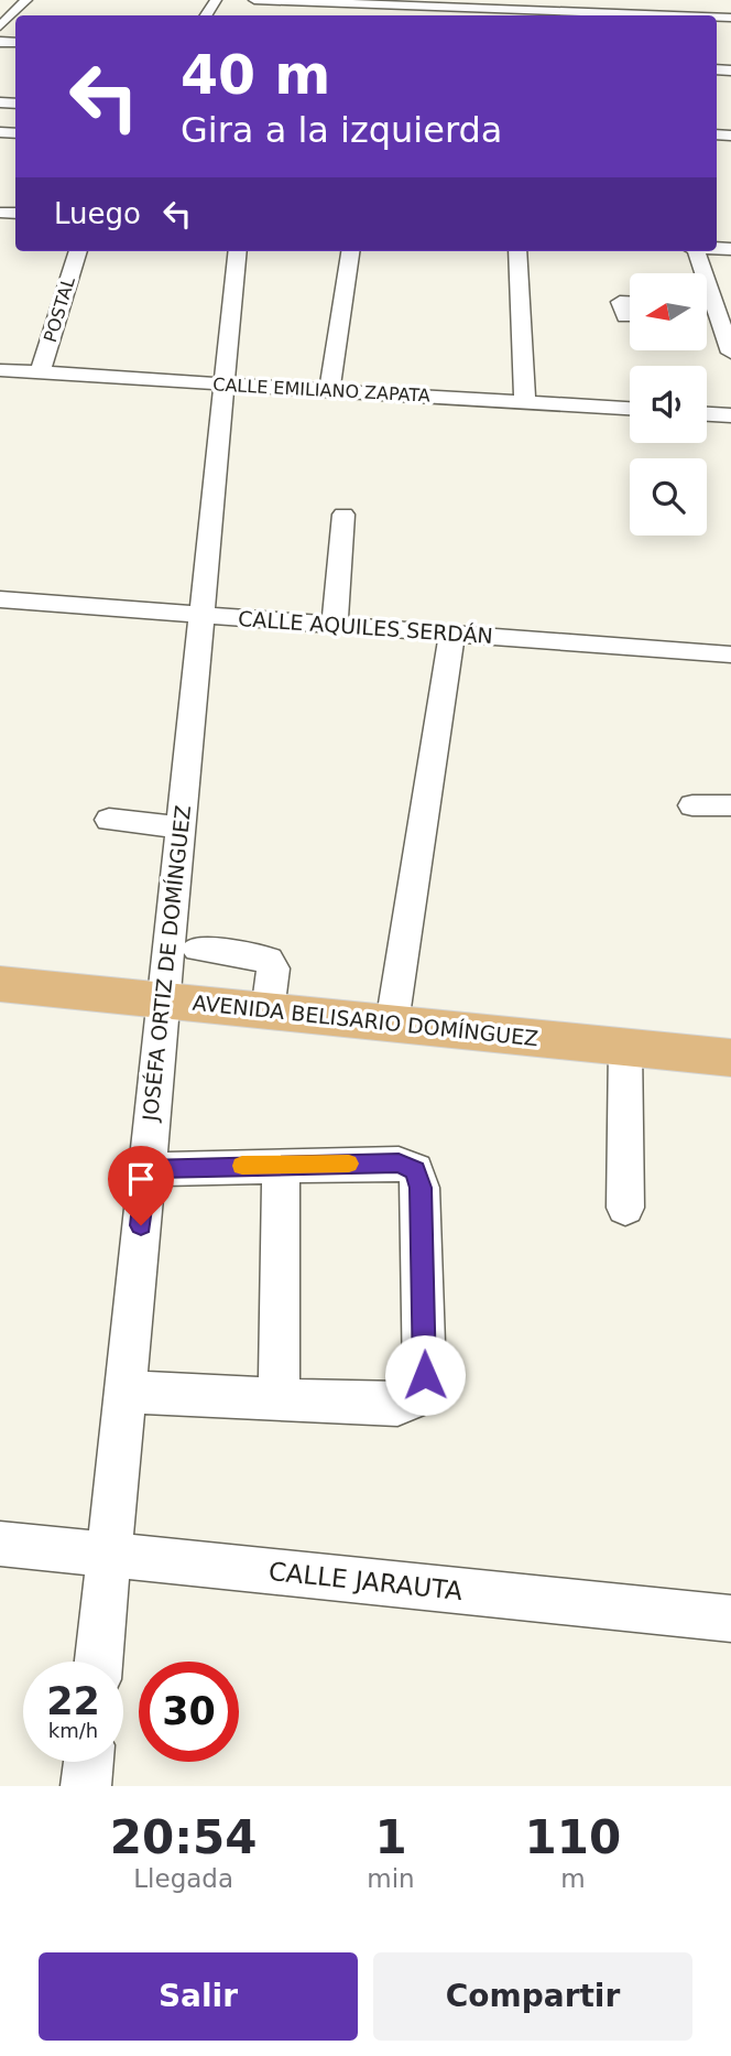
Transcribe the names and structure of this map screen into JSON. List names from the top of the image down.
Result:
{
  "streets": {
    "main road": ["AVENIDA BELISARIO DOMÍNGUEZ"],
    "street": [
      "POSTAL",
      "CALLE EMILIANO ZAPATA",
      "CALLE AQUILES SERDÁN",
      "JOSÉFA ORTIZ DE DOMÍNGUEZ",
      "CALLE JARAUTA"
    ]
  },
  "crossings": [
    ["POSTAL", "CALLE EMILIANO ZAPATA"],
    ["CALLE EMILIANO ZAPATA", "JOSÉFA ORTIZ DE DOMÍNGUEZ"],
    ["CALLE AQUILES SERDÁN", "JOSÉFA ORTIZ DE DOMÍNGUEZ"],
    ["JOSÉFA ORTIZ DE DOMÍNGUEZ", "AVENIDA BELISARIO DOMÍNGUEZ"],
    ["JOSÉFA ORTIZ DE DOMÍNGUEZ", "CALLE JARAUTA"]
  ],
  "north": "left",
  "page": {
    "turn": ["40 m", "Gira a la izquierda"],
    "then": "Luego",
    "speed": "22 km/h",
    "limit": "30",
    "eta": [
      "20:54",
      "Llegada",
      "1",
      "min",
      "110",
      "m"
    ],
    "buttons": ["Salir", "Compartir"]
  }
}
